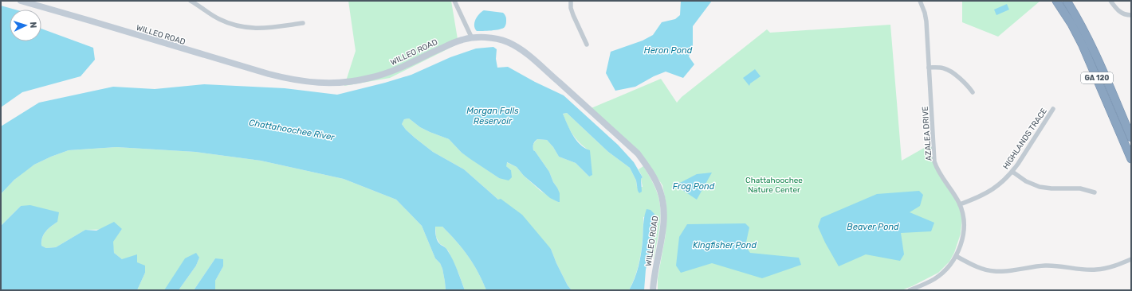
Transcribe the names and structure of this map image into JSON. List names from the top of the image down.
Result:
{
  "streets": {
    "highway": ["GA 120"],
    "street": ["WILLEO ROAD", "AZALEA DRIVE", "HIGHLANDS TRACE"]
  },
  "crossings": [
    ["AZALEA DRIVE", "HIGHLANDS TRACE"]
  ],
  "water": [
    "Heron Pond",
    "Morgan Falls Reservoir",
    "Chattahoochee River",
    "Frog Pond",
    "Beaver Pond",
    "Kingfisher Pond"
  ],
  "parks": ["Chattahoochee Nature Center"],
  "north": "right"
}
